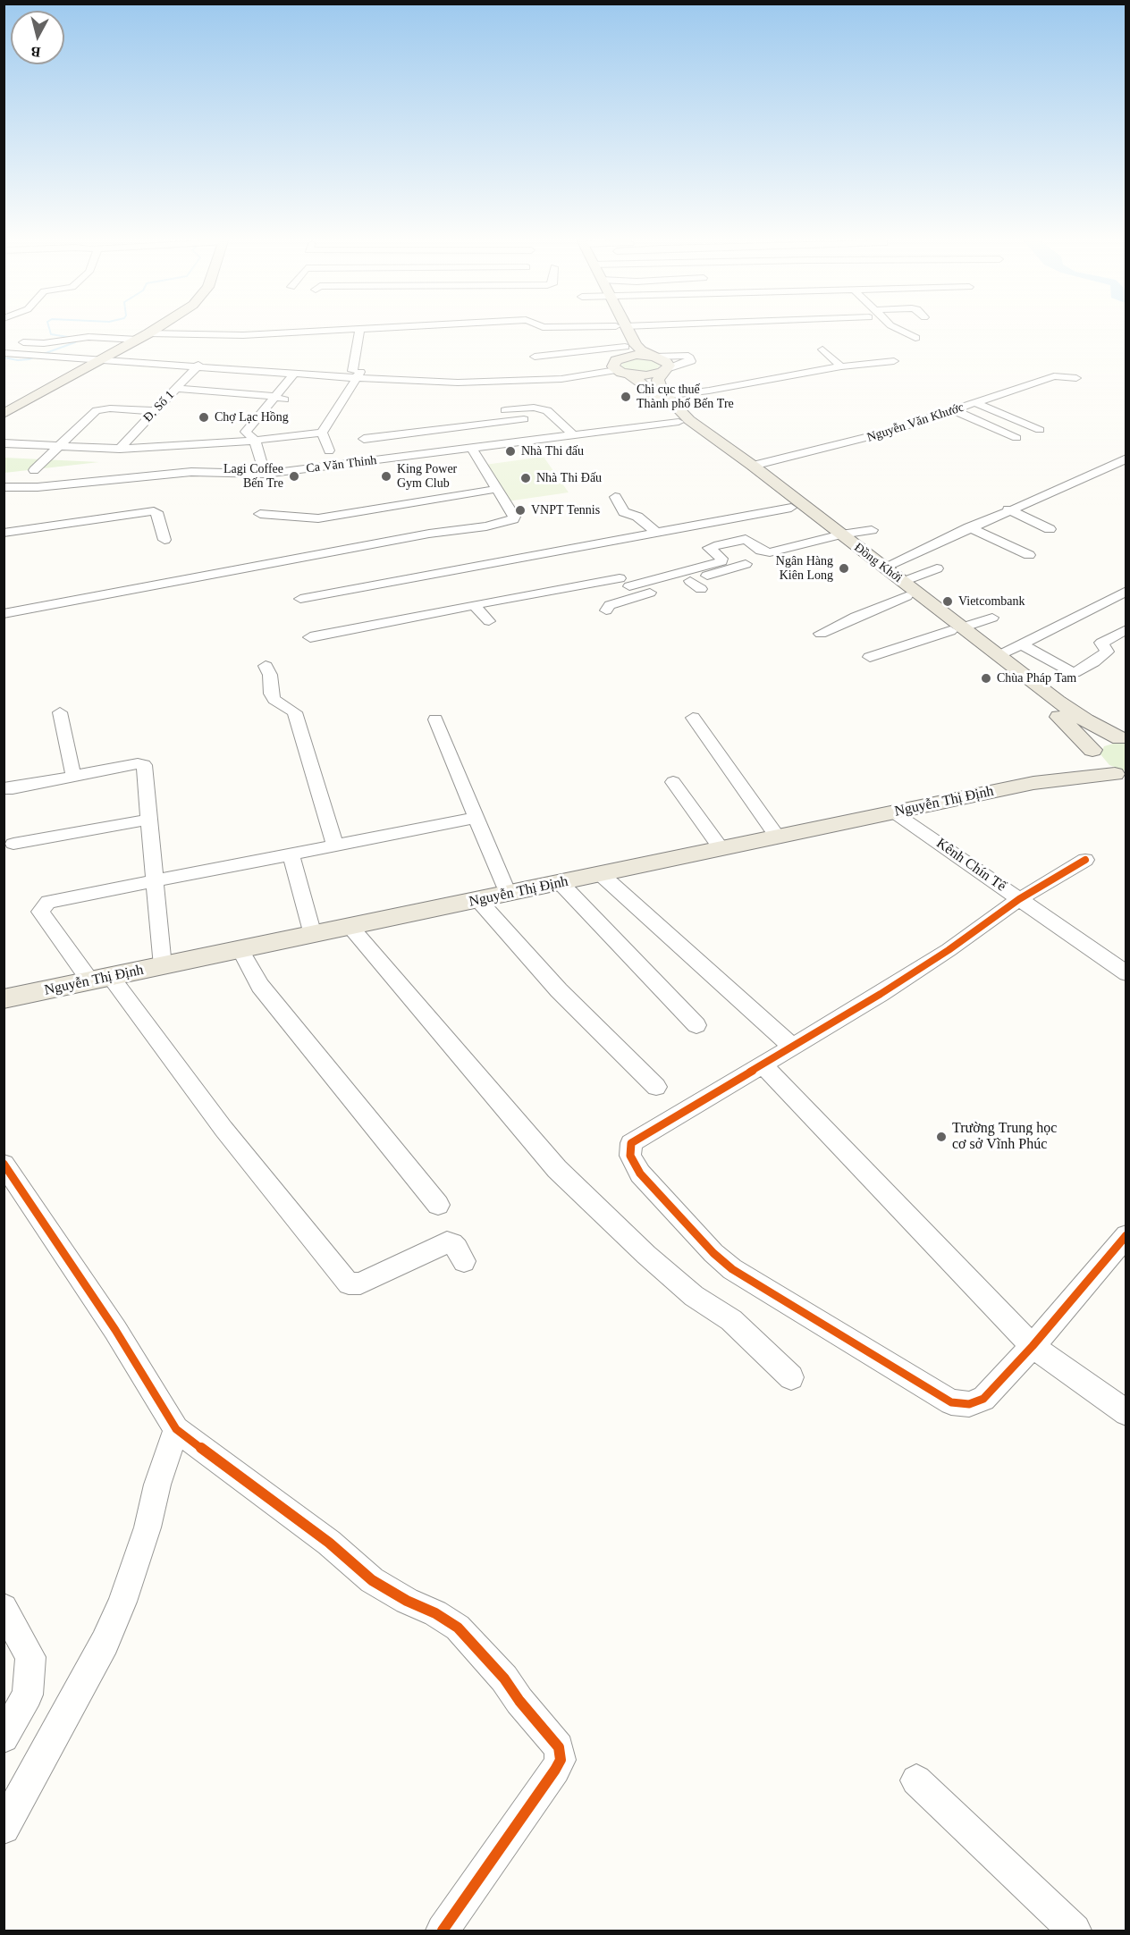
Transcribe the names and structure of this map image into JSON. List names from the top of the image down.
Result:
{
  "streets": {
    "main road": ["Đồng Khởi", "Nguyễn Thị Định"],
    "street": [
      "Đ. Số 1",
      "Nguyễn Văn Khước",
      "Ca Văn Thỉnh",
      "Kênh Chín Tế"
    ]
  },
  "crossings": [
    ["Nguyễn Văn Khước", "Đồng Khởi"],
    ["Ca Văn Thỉnh", "Đồng Khởi"],
    ["Đồng Khởi", "Nguyễn Thị Định"],
    ["Nguyễn Thị Định", "Kênh Chín Tế"]
  ],
  "places": [
    "Chi cục thuế Thành phố Bến Tre",
    "Chợ Lạc Hồng",
    "Nhà Thi đấu",
    "Lagi Coffee Bến Tre",
    "King Power Gym Club",
    "Nhà Thi Đấu",
    "VNPT Tennis",
    "Ngân Hàng Kiên Long",
    "Vietcombank",
    "Chùa Pháp Tam",
    "Trường Trung học cơ sở Vĩnh Phúc"
  ],
  "north": "bottom"
}
